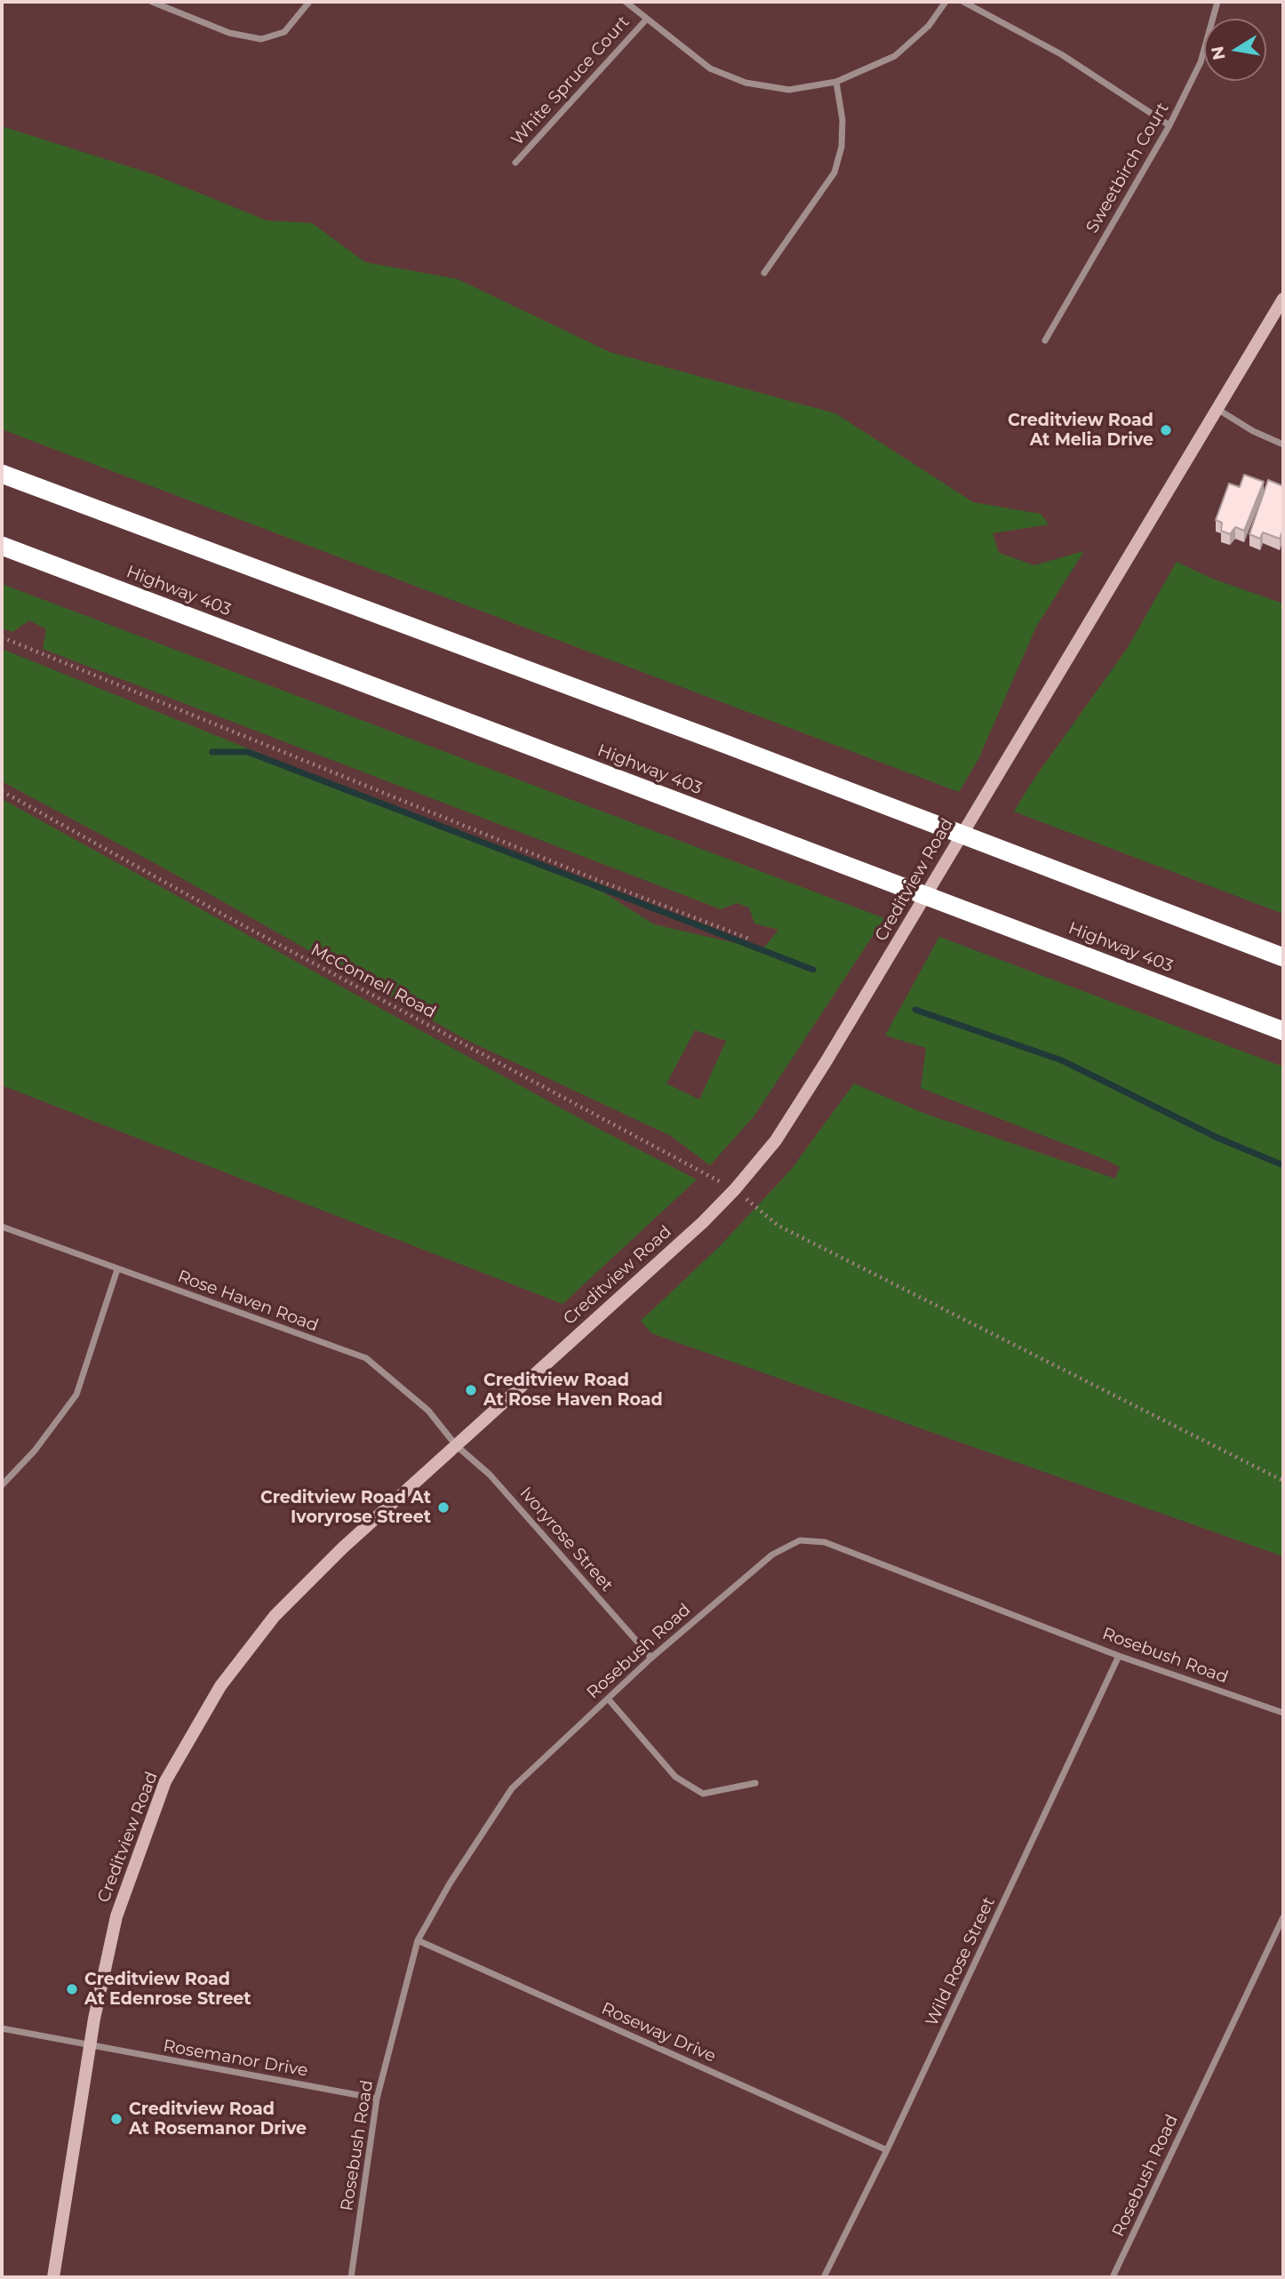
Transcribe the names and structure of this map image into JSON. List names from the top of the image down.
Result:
{
  "streets": {
    "highway": ["Highway 403"],
    "main road": ["Creditview Road"],
    "street": [
      "White Spruce Court",
      "Sweetbirch Court",
      "Rose Haven Road",
      "Ivoryrose Street",
      "Rosebush Road",
      "Wild Rose Street",
      "Roseway Drive",
      "Rosemanor Drive"
    ],
    "path": ["McConnell Road"]
  },
  "crossings": [
    ["Creditview Road", "McConnell Road"],
    ["Creditview Road", "Rose Haven Road"],
    ["Creditview Road", "Ivoryrose Street"],
    ["Creditview Road", "Rosemanor Drive"],
    ["Rose Haven Road", "Ivoryrose Street"],
    ["Ivoryrose Street", "Rosebush Road"],
    ["Rosebush Road", "Wild Rose Street"],
    ["Rosebush Road", "Roseway Drive"],
    ["Rosebush Road", "Rosemanor Drive"],
    ["Wild Rose Street", "Roseway Drive"]
  ],
  "places": [
    "Creditview Road At Melia Drive",
    "Creditview Road At Rose Haven Road",
    "Creditview Road At Ivoryrose Street",
    "Creditview Road At Edenrose Street",
    "Creditview Road At Rosemanor Drive"
  ],
  "north": "left"
}
